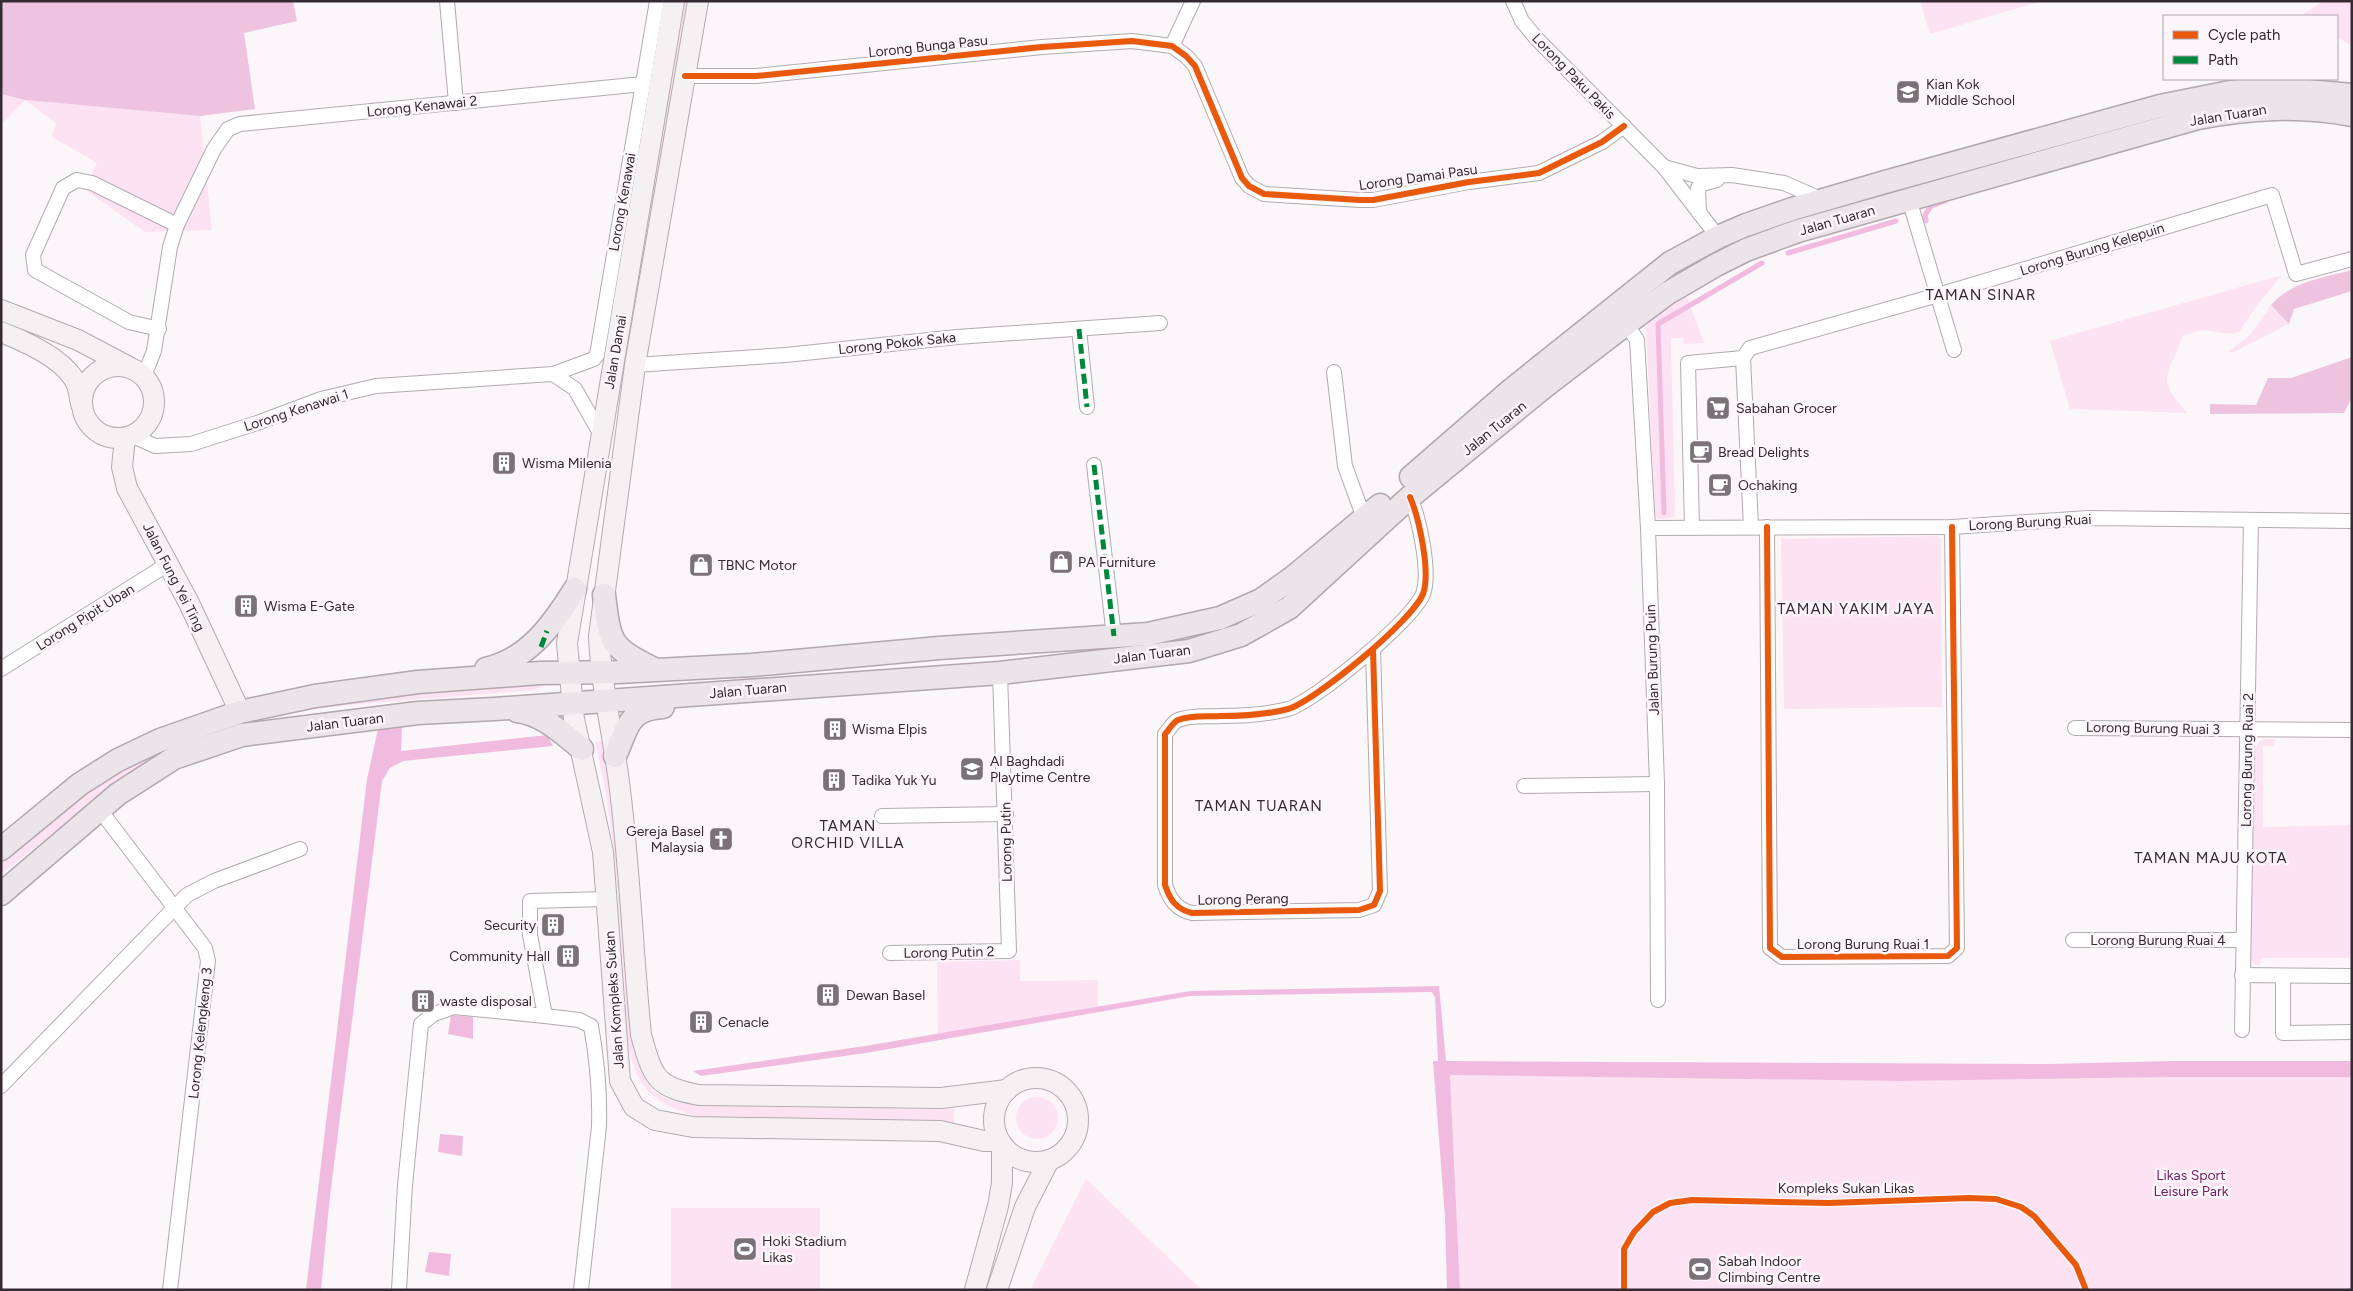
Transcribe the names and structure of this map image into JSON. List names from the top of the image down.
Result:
{
  "streets": {
    "main road": [
      "Jalan Tuaran",
      "Jalan Damai",
      "Jalan Fung Yei Ting",
      "Jalan Kompleks Sukan"
    ],
    "street": [
      "Lorong Bunga Pasu",
      "Lorong Paku Pakis",
      "Lorong Kenawai 2",
      "Lorong Damai Pasu",
      "Lorong Kenawai",
      "Lorong Burung Kelepuin",
      "Lorong Pokok Saka",
      "Lorong Kenawai 1",
      "Lorong Burung Ruai",
      "Lorong Pipit Uban",
      "Jalan Burung Puin",
      "Lorong Burung Ruai 3",
      "Lorong Burung Ruai 2",
      "Lorong Putin",
      "Lorong Perang",
      "Lorong Burung Ruai 4",
      "Lorong Burung Ruai 1",
      "Lorong Putin 2",
      "Lorong Kelengkeng 3"
    ],
    "cycle path": ["Kompleks Sukan Likas"]
  },
  "crossings": [
    ["Lorong Bunga Pasu", "Lorong Damai Pasu"],
    ["Lorong Bunga Pasu", "Jalan Damai"],
    ["Lorong Paku Pakis", "Jalan Tuaran"],
    ["Lorong Paku Pakis", "Lorong Damai Pasu"],
    ["Lorong Kenawai 2", "Lorong Kenawai"],
    ["Lorong Kenawai 2", "Lorong Kenawai 1"],
    ["Lorong Kenawai 2", "Jalan Fung Yei Ting"],
    ["Jalan Tuaran", "Jalan Damai"],
    ["Jalan Tuaran", "Jalan Fung Yei Ting"],
    ["Jalan Tuaran", "Jalan Burung Puin"],
    ["Jalan Tuaran", "Lorong Putin"],
    ["Jalan Tuaran", "Lorong Perang"],
    ["Jalan Tuaran", "Jalan Kompleks Sukan"],
    ["Jalan Tuaran", "Lorong Kelengkeng 3"],
    ["Lorong Kenawai", "Lorong Kenawai 1"],
    ["Lorong Pokok Saka", "Jalan Damai"],
    ["Jalan Damai", "Jalan Kompleks Sukan"],
    ["Lorong Kenawai 1", "Jalan Fung Yei Ting"],
    ["Lorong Burung Ruai", "Jalan Burung Puin"],
    ["Lorong Burung Ruai", "Lorong Burung Ruai 2"],
    ["Lorong Burung Ruai", "Lorong Burung Ruai 1"],
    ["Jalan Fung Yei Ting", "Lorong Pipit Uban"],
    ["Lorong Burung Ruai 3", "Lorong Burung Ruai 2"],
    ["Lorong Burung Ruai 2", "Lorong Burung Ruai 4"],
    ["Lorong Putin", "Lorong Putin 2"]
  ],
  "districts": [
    "TAMAN SINAR",
    "TAMAN YAKIM JAYA",
    "TAMAN TUARAN",
    "TAMAN ORCHID VILLA",
    "TAMAN MAJU KOTA"
  ],
  "parks": ["Likas Sport Leisure Park"],
  "places": {
    "school or university": ["Kian Kok Middle School", "Al Baghdadi Playtime Centre"],
    "supermarket": ["Sabahan Grocer"],
    "cafe": ["Bread Delights", "Ochaking"],
    "building": [
      "Wisma Milenia",
      "Wisma E-Gate",
      "Wisma Elpis",
      "Tadika Yuk Yu",
      "Security",
      "Community Hall",
      "Dewan Basel",
      "waste disposal",
      "Cenacle"
    ],
    "shop": ["PA Furniture", "TBNC Motor"],
    "church": ["Gereja Basel Malaysia"],
    "sports": ["Hoki Stadium Likas", "Sabah Indoor Climbing Centre"]
  },
  "legend": ["Cycle path", "Path"]
}
